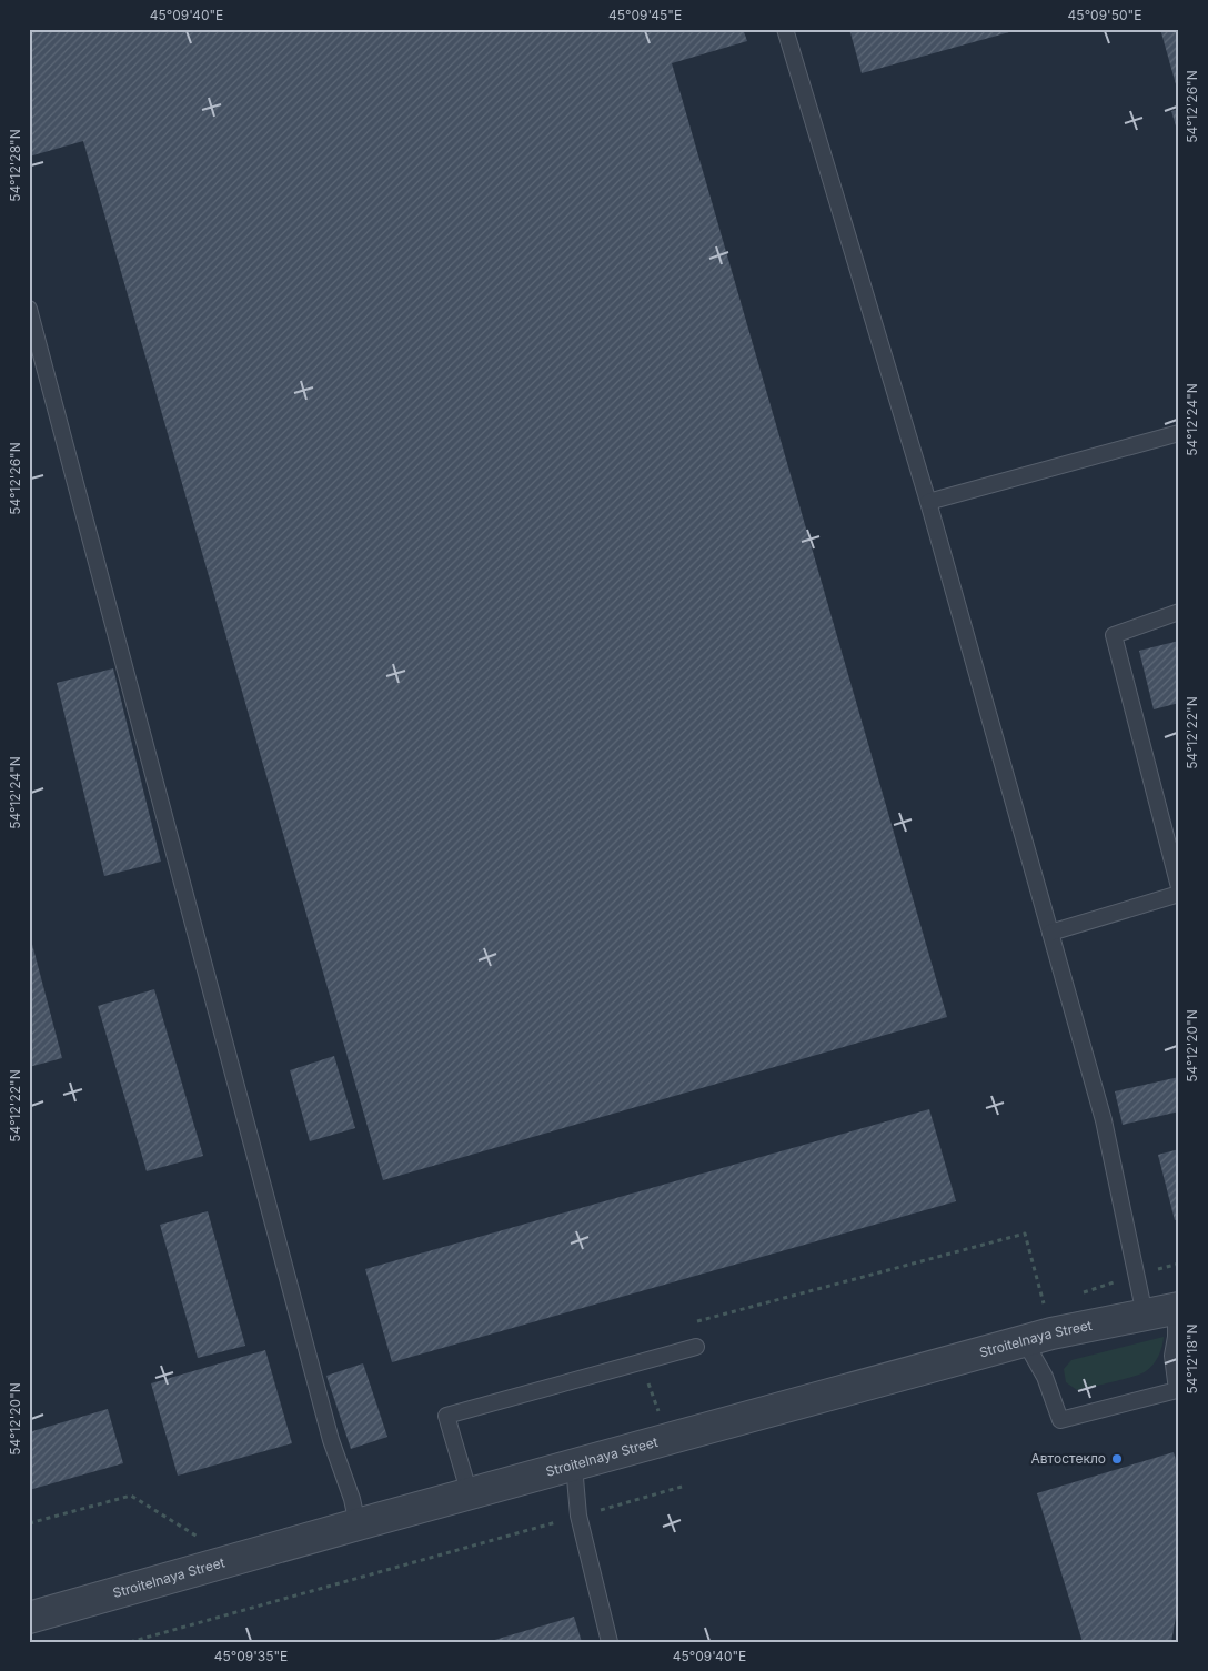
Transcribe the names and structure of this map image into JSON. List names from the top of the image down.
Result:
{
  "streets": {
    "street": ["Stroitelnaya Street"]
  },
  "places": ["Автостекло"],
  "coordinates": [
    "45°09'40\"E",
    "45°09'45\"E",
    "45°09'50\"E",
    "54°12'26\"N",
    "54°12'28\"N",
    "54°12'24\"N",
    "54°12'22\"N",
    "54°12'20\"N",
    "54°12'18\"N",
    "45°09'35\"E"
  ]
}
